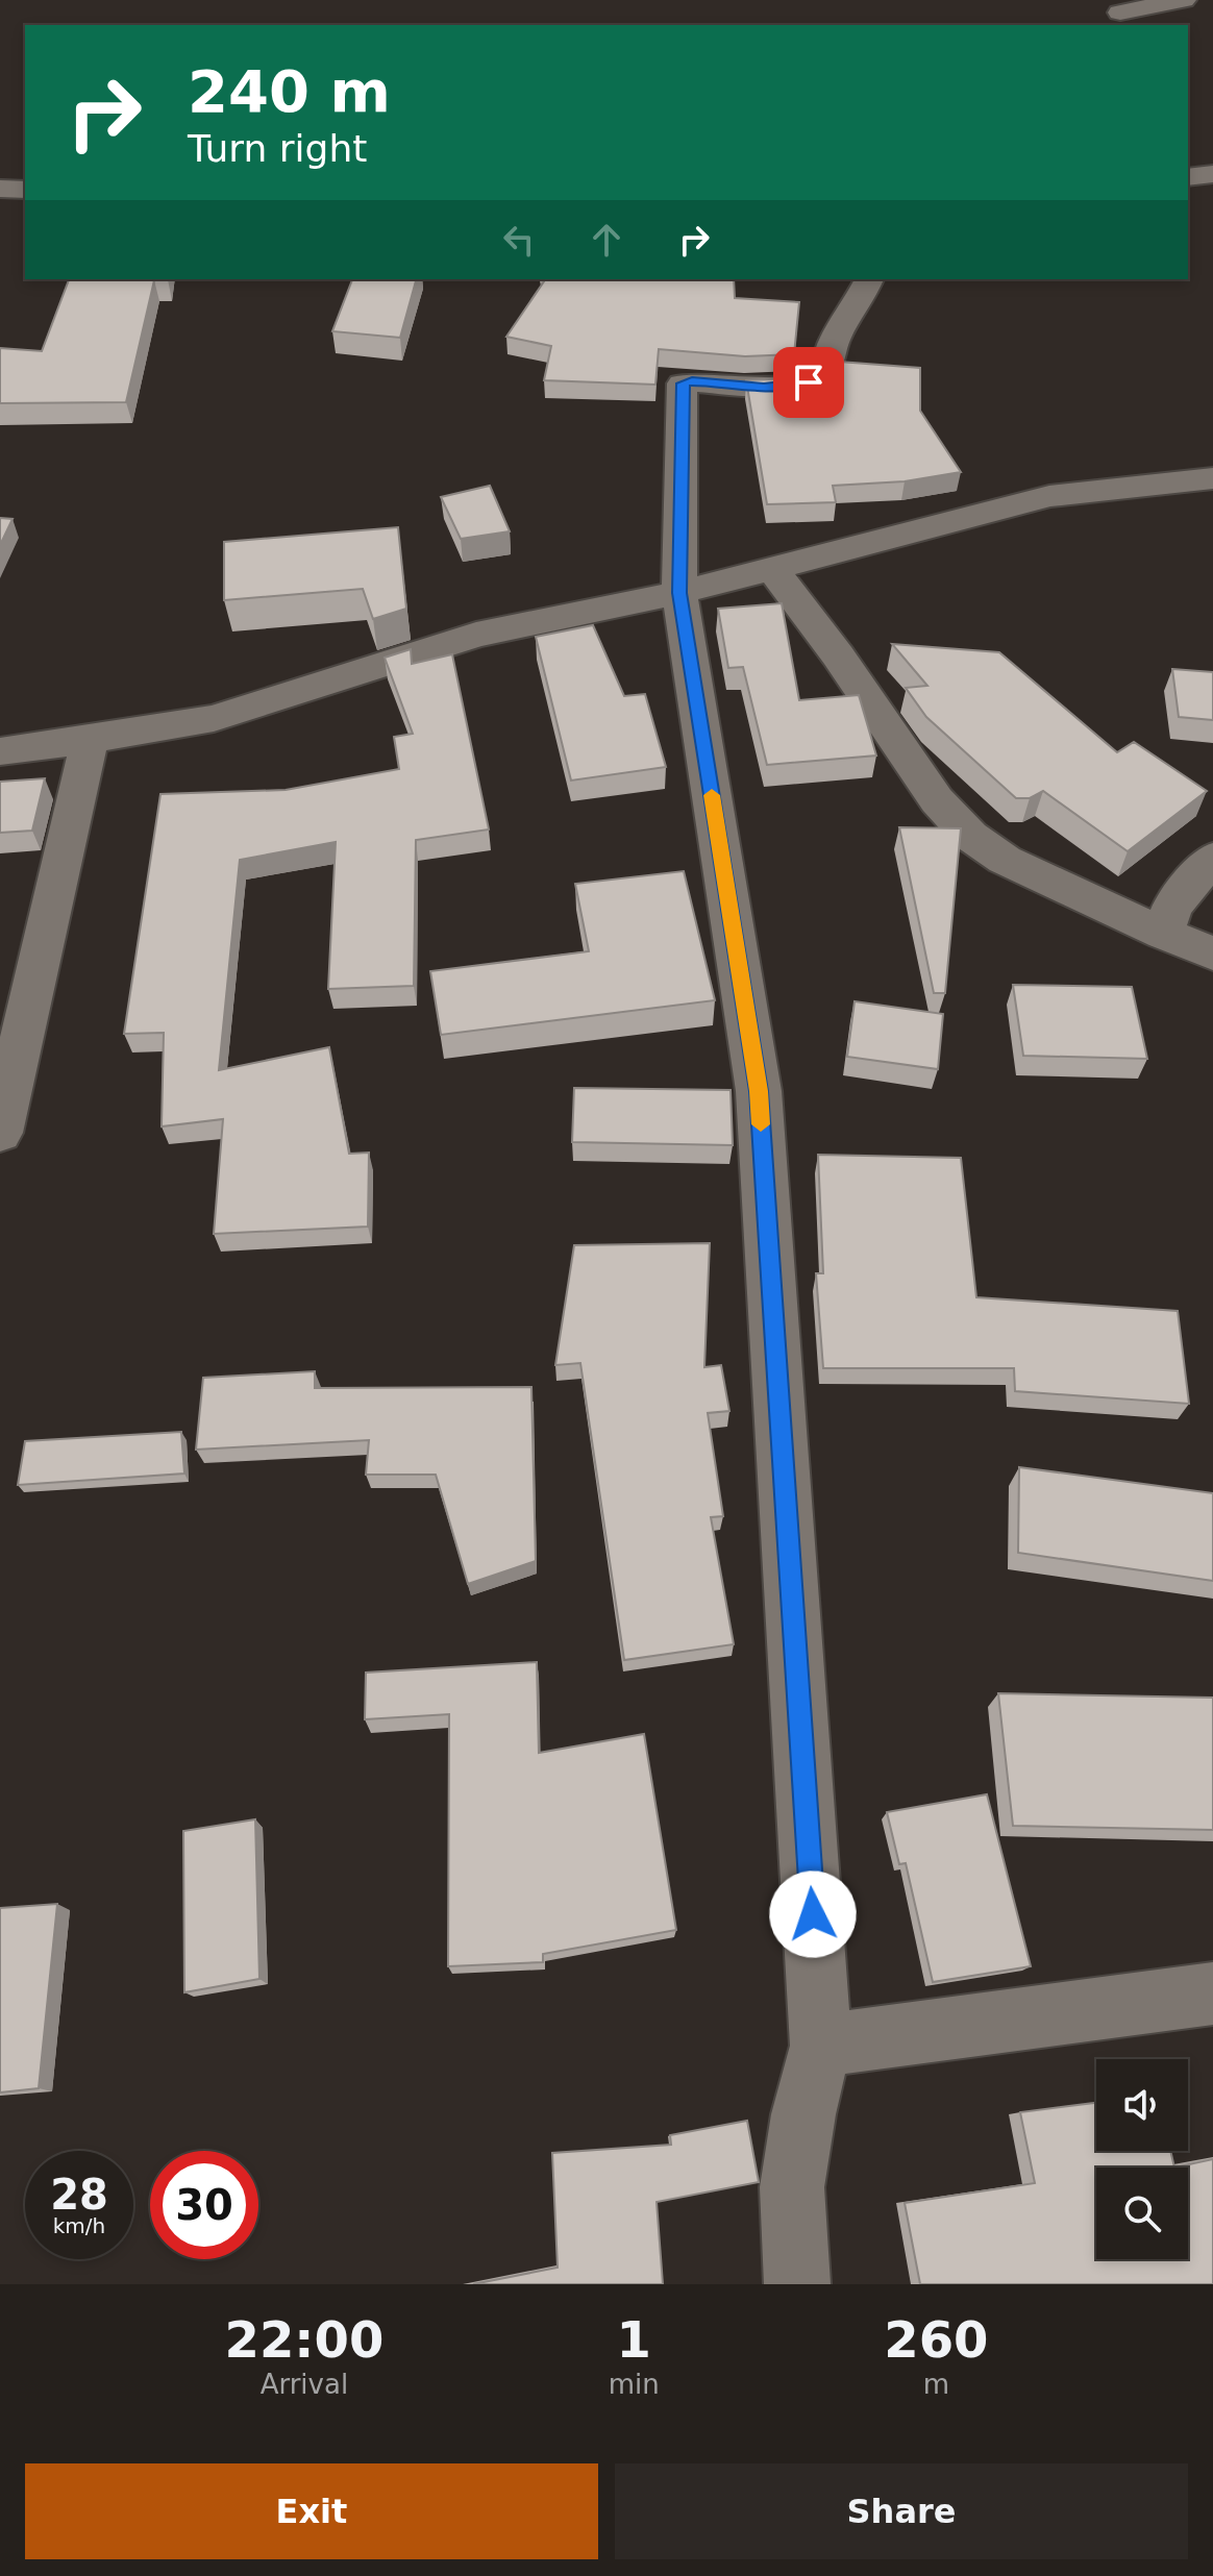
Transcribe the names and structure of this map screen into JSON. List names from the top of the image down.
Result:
{
  "page": {
    "turn": ["240 m", "Turn right"],
    "speed": "28 km/h",
    "limit": "30",
    "eta": [
      "22:00",
      "Arrival",
      "1",
      "min",
      "260",
      "m"
    ],
    "buttons": ["Exit", "Share"]
  }
}
